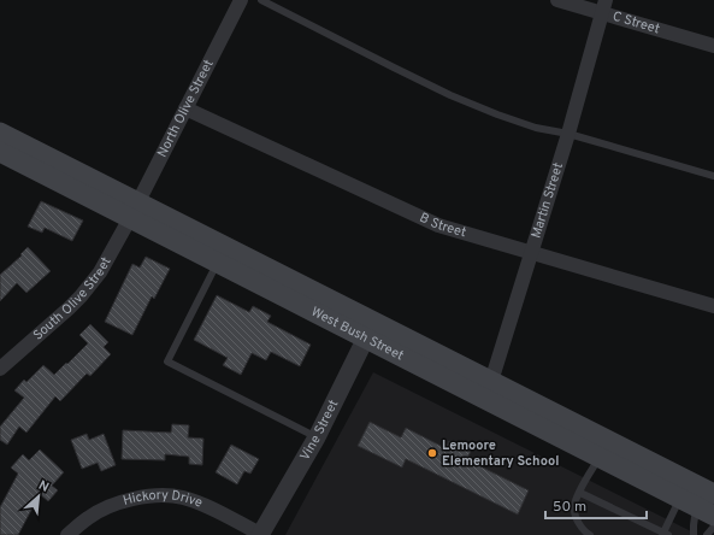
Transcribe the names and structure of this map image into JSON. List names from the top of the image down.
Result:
{
  "streets": {
    "main road": ["West Bush Street"],
    "street": [
      "C Street",
      "North Olive Street",
      "Martin Street",
      "B Street",
      "South Olive Street",
      "Vine Street",
      "Hickory Drive"
    ]
  },
  "crossings": [
    ["C Street", "Martin Street"],
    ["North Olive Street", "B Street"],
    ["North Olive Street", "South Olive Street"],
    ["North Olive Street", "West Bush Street"],
    ["Martin Street", "B Street"],
    ["Martin Street", "West Bush Street"],
    ["South Olive Street", "West Bush Street"],
    ["West Bush Street", "Vine Street"],
    ["Vine Street", "Hickory Drive"]
  ],
  "places": ["Lemoore Elementary School"],
  "scale_bar": "50 m",
  "north": "top right"
}
